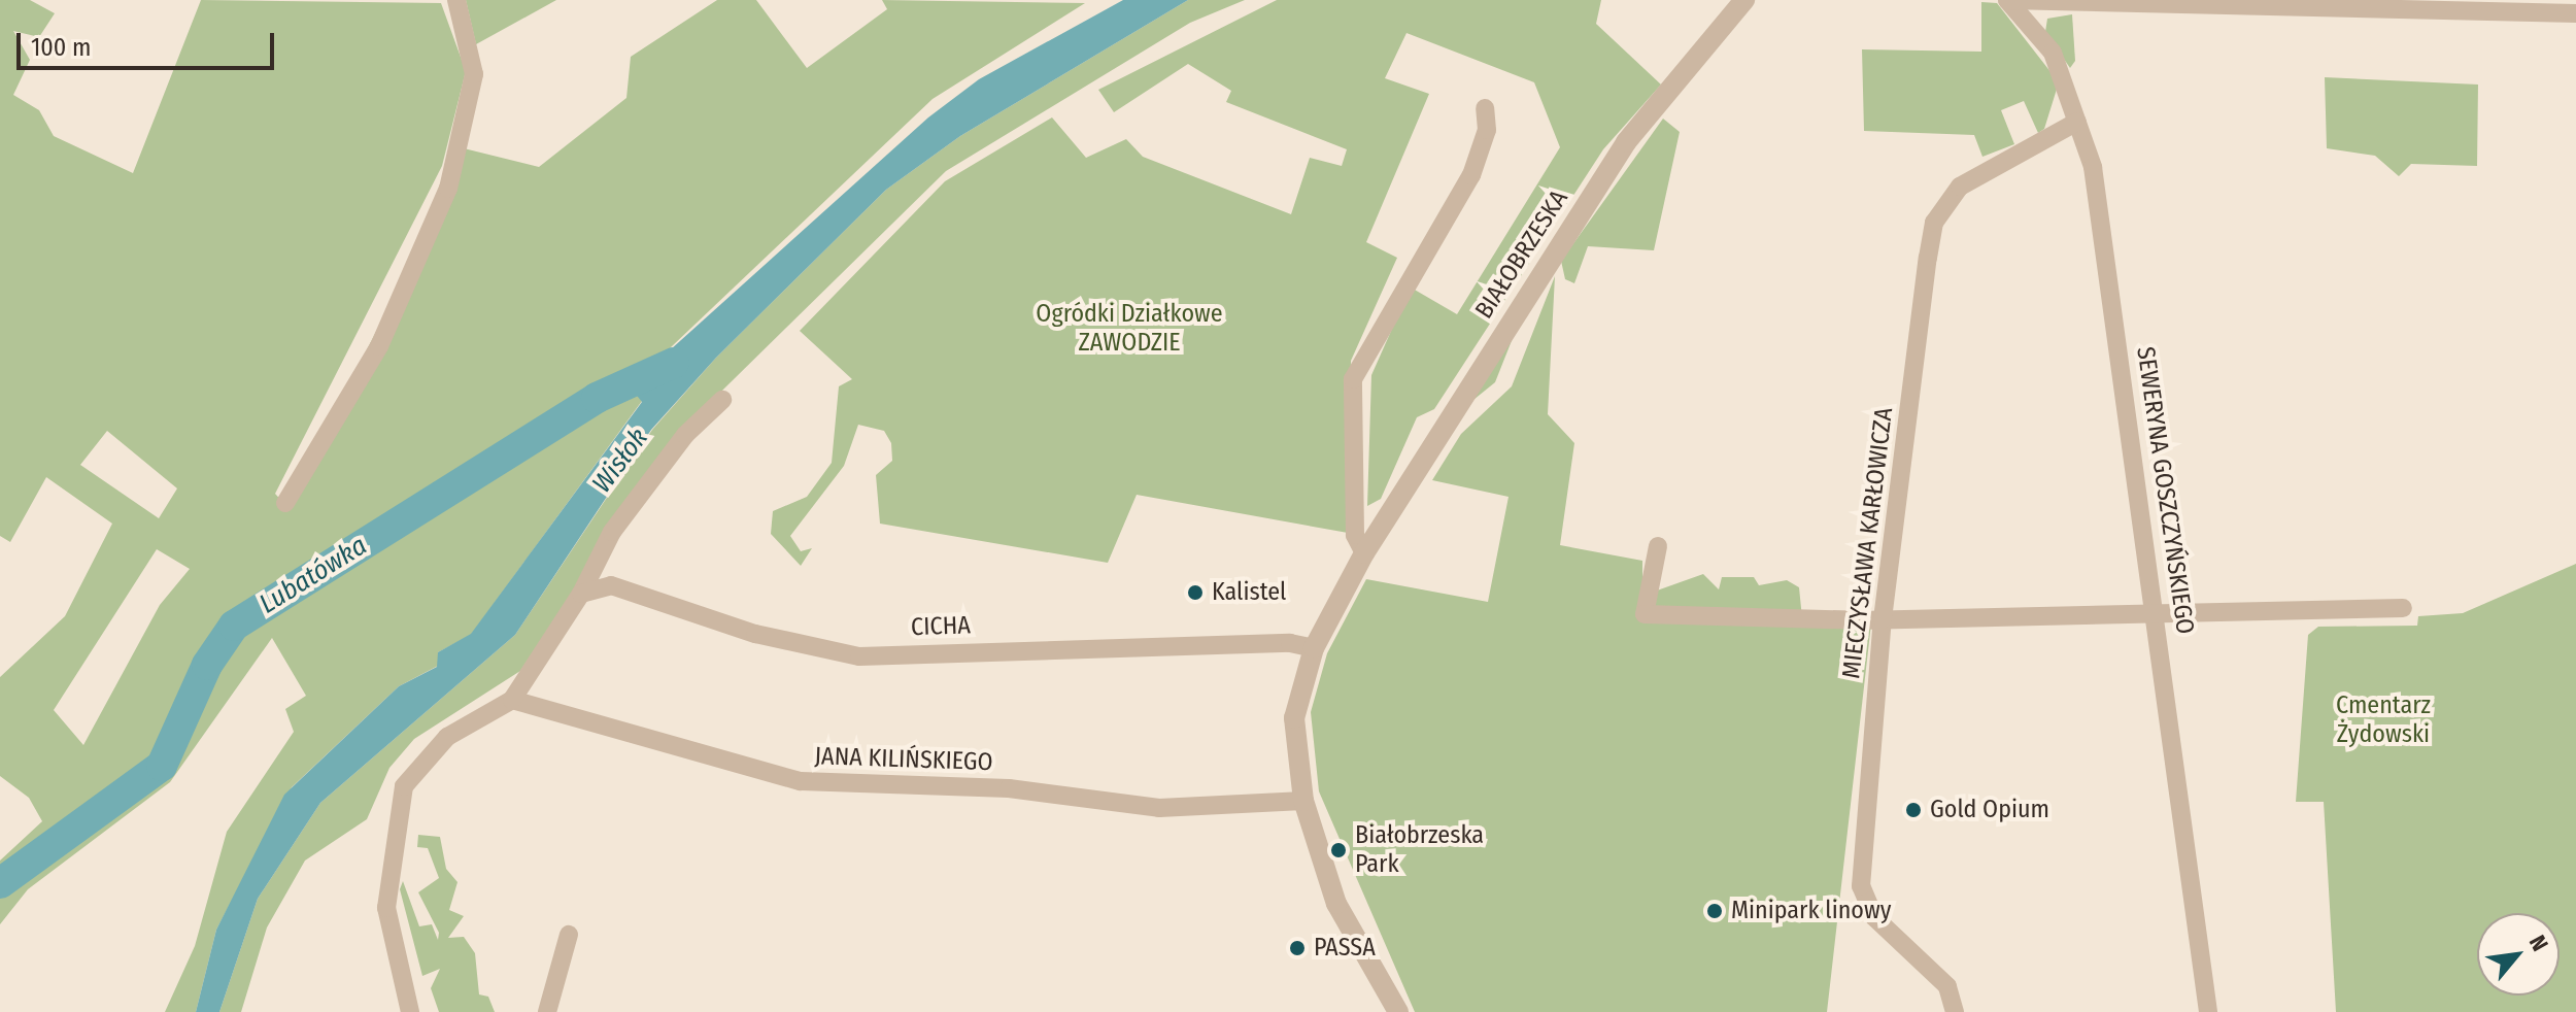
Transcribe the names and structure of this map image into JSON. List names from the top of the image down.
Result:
{
  "streets": {
    "street": [
      "BIAŁOBRZESKA",
      "SEWERYNA GOSZCZYŃSKIEGO",
      "MIECZYSŁAWA KARŁOWICZA",
      "CICHA",
      "JANA KILIŃSKIEGO"
    ]
  },
  "crossings": [
    ["BIAŁOBRZESKA", "CICHA"],
    ["BIAŁOBRZESKA", "JANA KILIŃSKIEGO"],
    ["SEWERYNA GOSZCZYŃSKIEGO", "MIECZYSŁAWA KARŁOWICZA"]
  ],
  "water": ["Wisłok", "Lubatówka"],
  "parks": ["Ogródki Działkowe ZAWODZIE", "Cmentarz Żydowski"],
  "places": [
    "Kalistel",
    "Gold Opium",
    "Białobrzeska Park",
    "Minipark linowy",
    "PASSA"
  ],
  "scale_bar": "100 m",
  "north": "top right"
}
